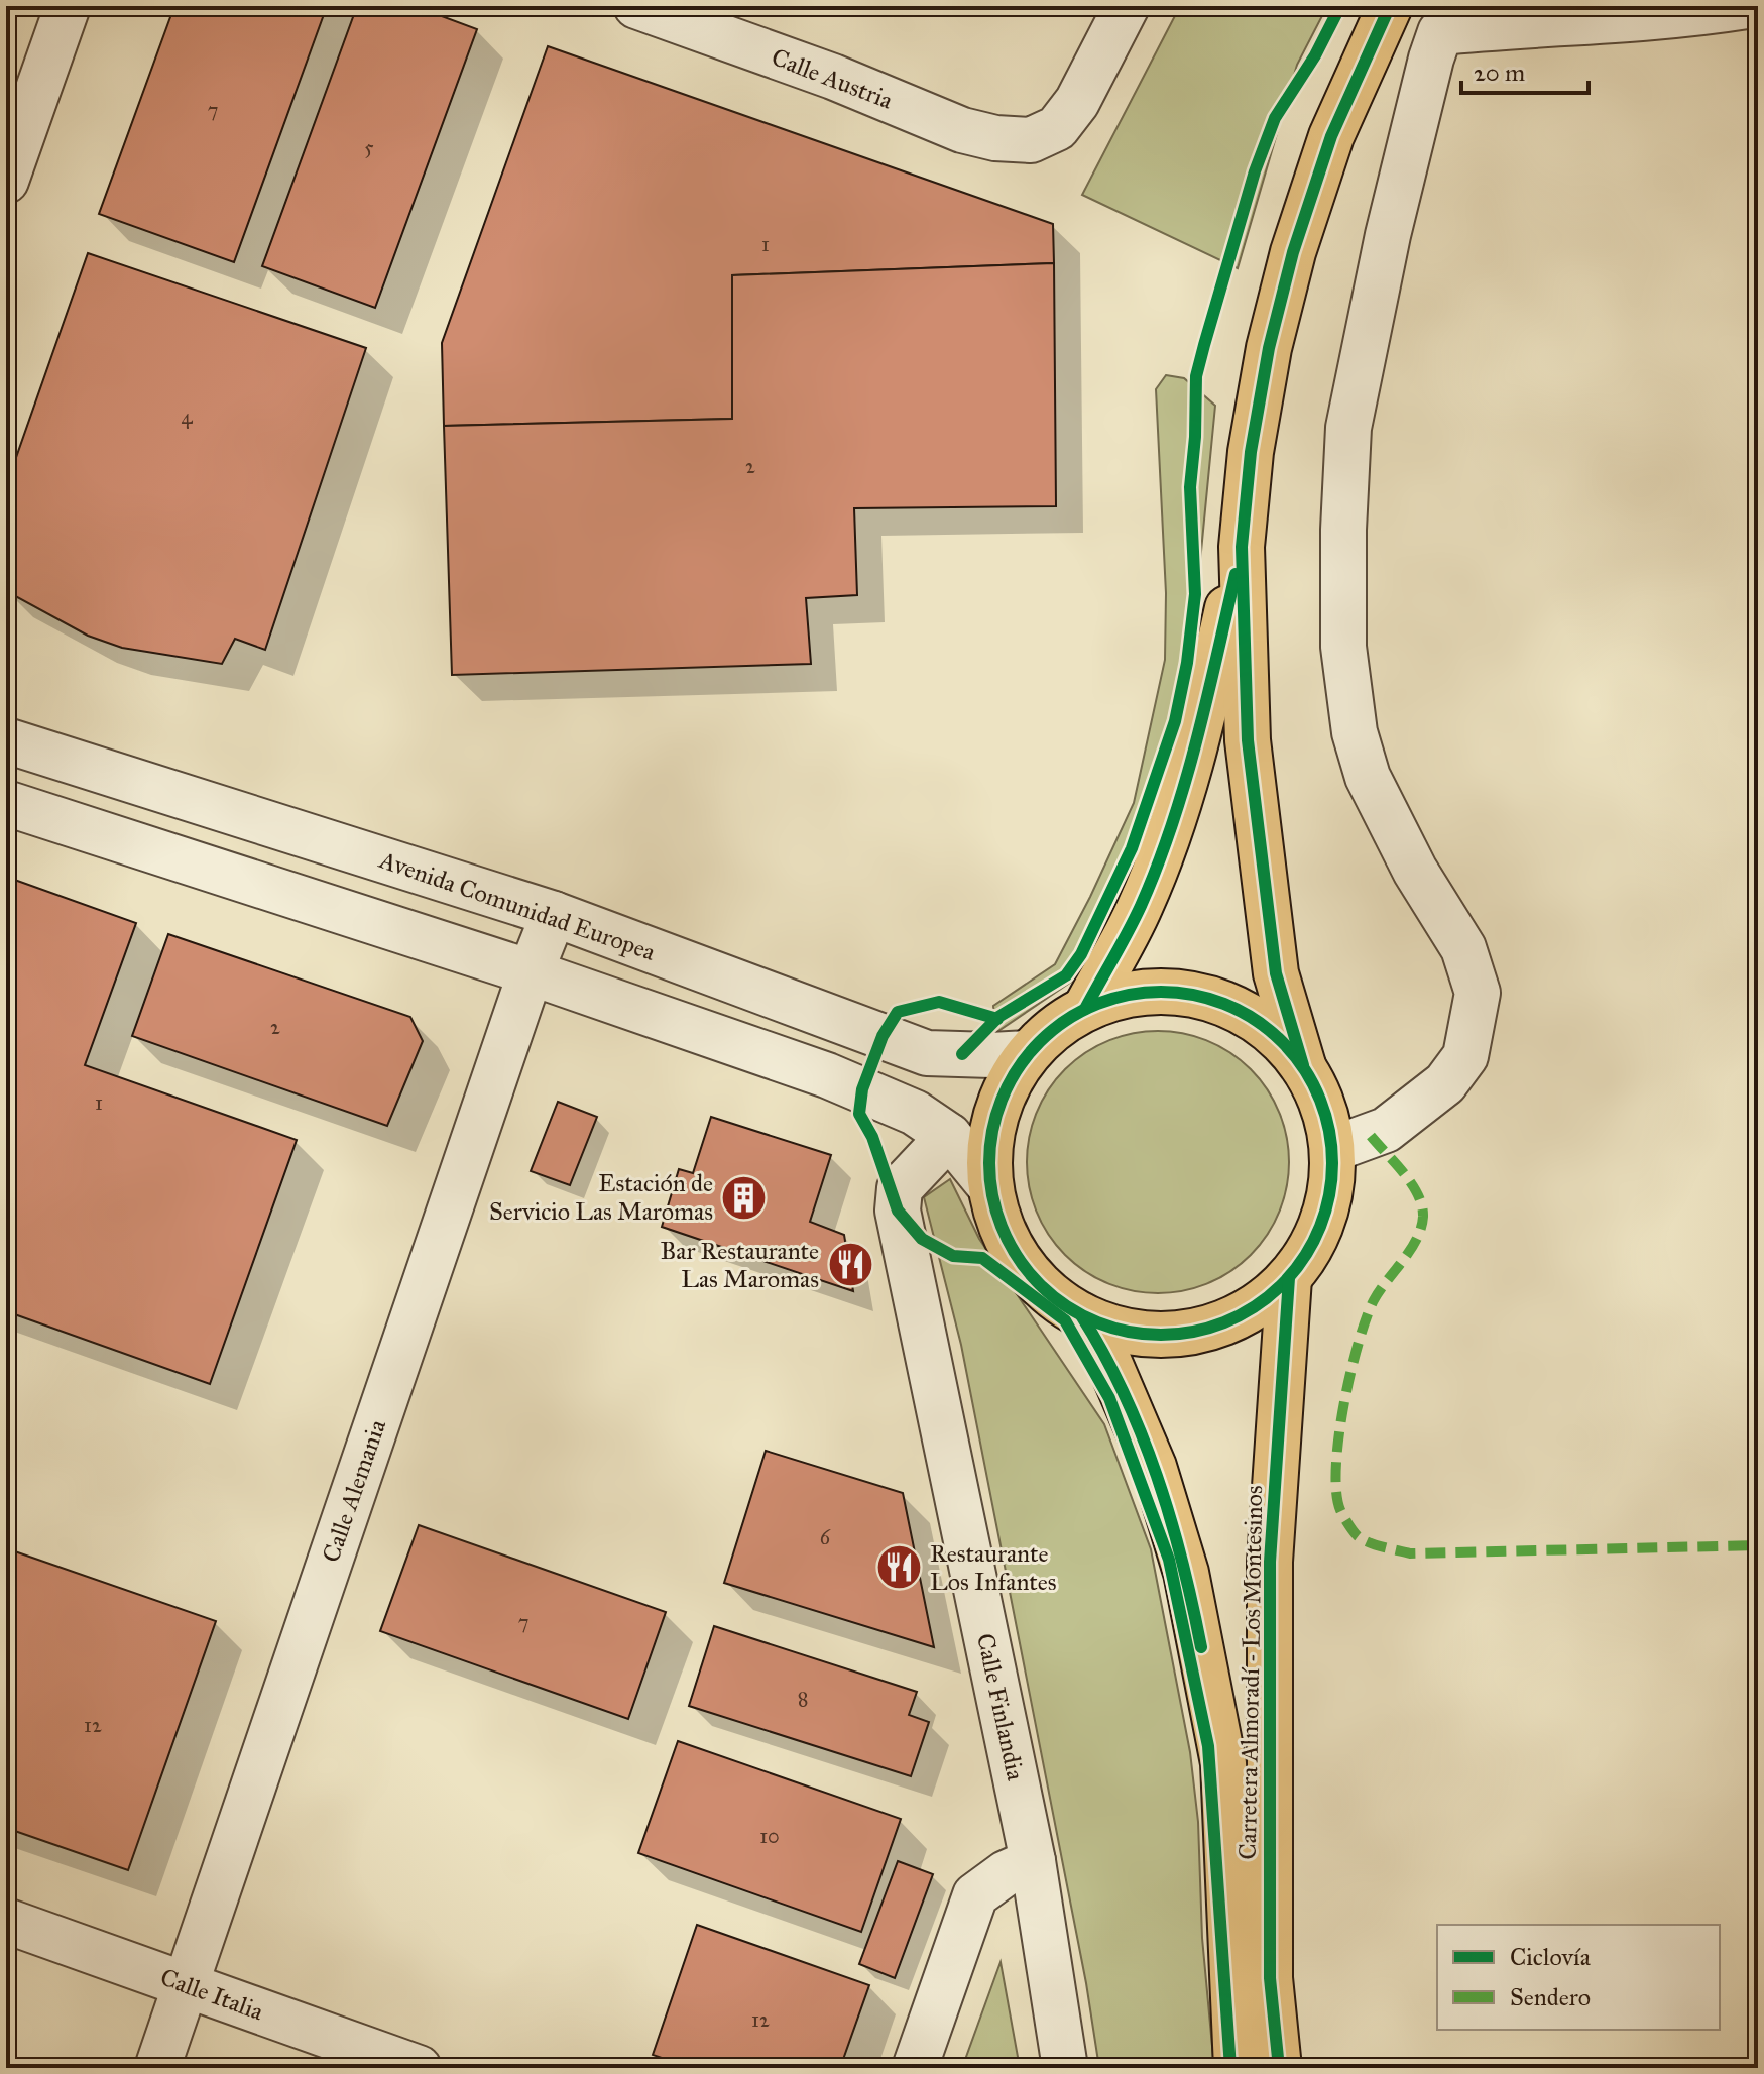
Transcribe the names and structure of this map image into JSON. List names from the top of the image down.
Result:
{
  "streets": {
    "main road": ["Carretera Almoradí - Los Montesinos"],
    "street": [
      "Calle Austria",
      "Avenida Comunidad Europea",
      "Calle Alemania",
      "Calle Finlandia",
      "Calle Italia"
    ]
  },
  "crossings": [
    ["Avenida Comunidad Europea", "Calle Alemania"],
    ["Calle Alemania", "Calle Italia"]
  ],
  "places": {
    "building": ["Estación de Servicio Las Maromas"],
    "restaurant": ["Bar Restaurante Las Maromas", "Restaurante Los Infantes"]
  },
  "house_numbers": [
    "7",
    "5",
    "1",
    "4",
    "2",
    "2",
    "1",
    "6",
    "7",
    "8",
    "12",
    "10",
    "12"
  ],
  "legend": ["Ciclovía", "Sendero"],
  "scale_bar": "20 m"
}
